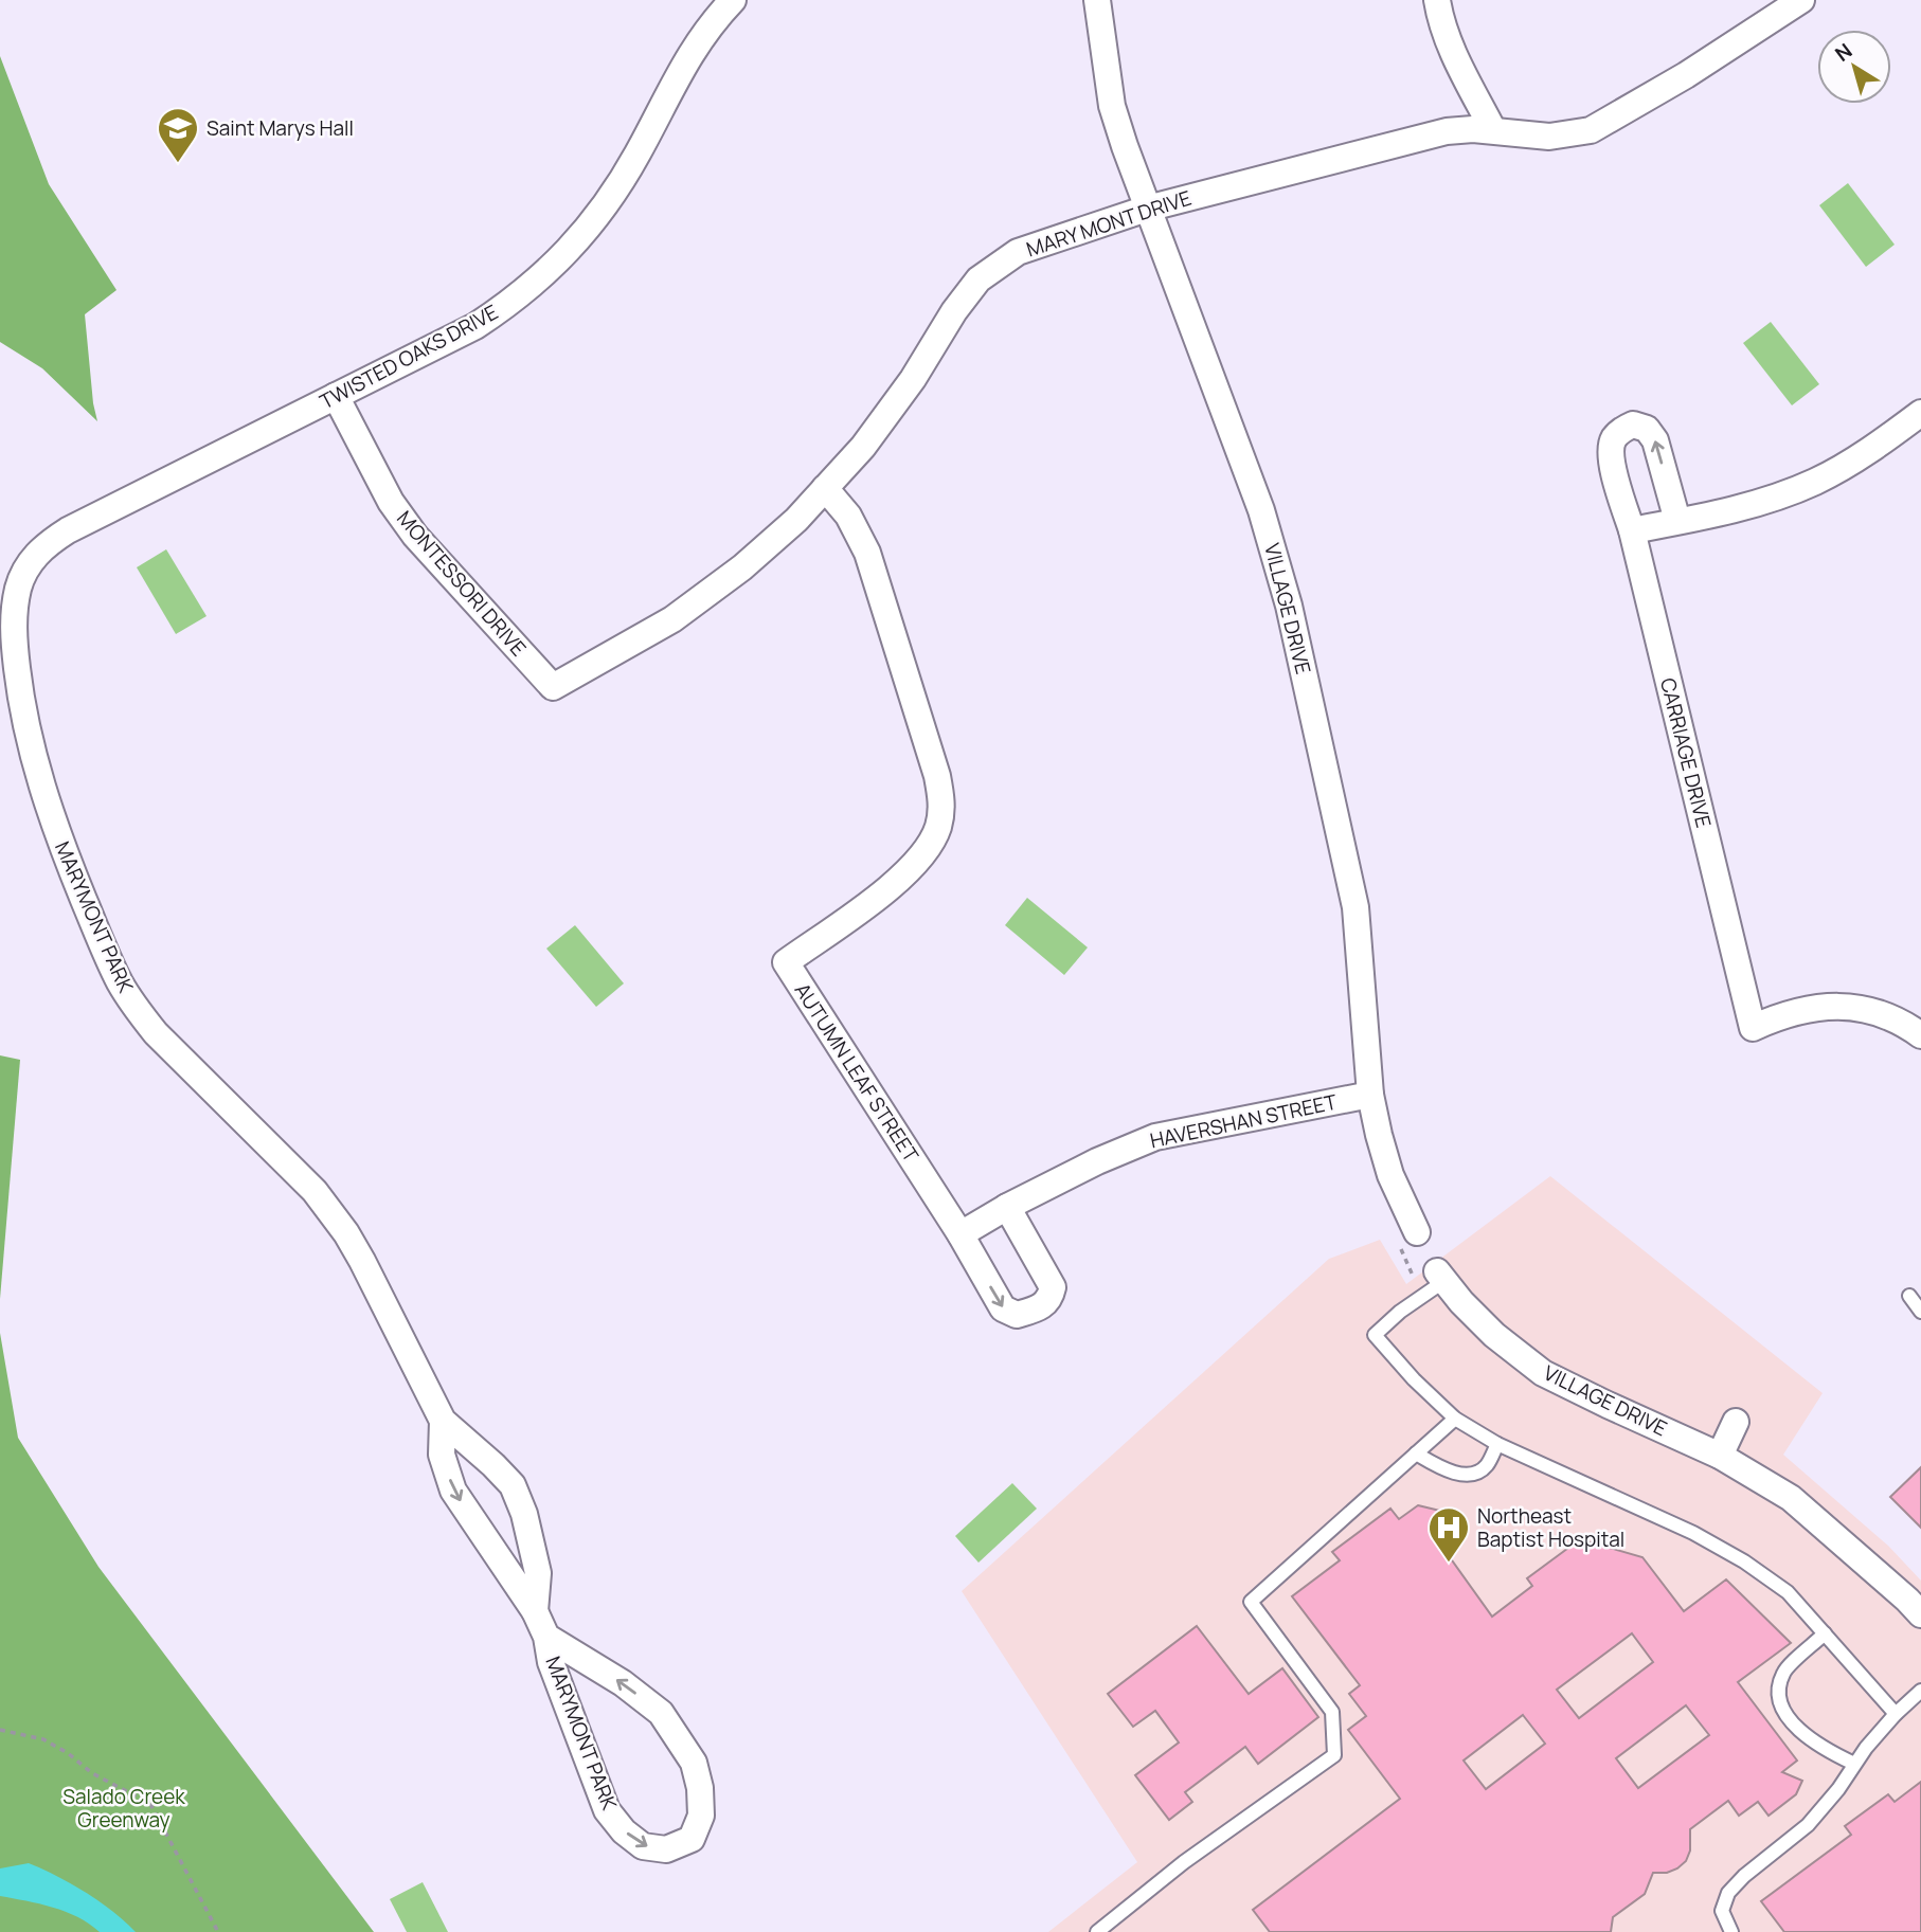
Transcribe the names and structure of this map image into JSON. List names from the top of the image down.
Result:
{
  "streets": {
    "street": [
      "MARY MONT DRIVE",
      "TWISTED OAKS DRIVE",
      "MONTESSORI DRIVE",
      "VILLAGE DRIVE",
      "CARRIAGE DRIVE",
      "MARYMONT PARK",
      "AUTUMN LEAF STREET",
      "HAVERSHAN STREET"
    ]
  },
  "crossings": [
    ["MARY MONT DRIVE", "MONTESSORI DRIVE"],
    ["MARY MONT DRIVE", "VILLAGE DRIVE"],
    ["MARY MONT DRIVE", "AUTUMN LEAF STREET"],
    ["TWISTED OAKS DRIVE", "MONTESSORI DRIVE"],
    ["TWISTED OAKS DRIVE", "MARYMONT PARK"],
    ["VILLAGE DRIVE", "HAVERSHAN STREET"],
    ["AUTUMN LEAF STREET", "HAVERSHAN STREET"]
  ],
  "parks": ["Salado Creek Greenway"],
  "places": {
    "school or university": ["Saint Marys Hall"],
    "hospital": ["Northeast Baptist Hospital"]
  },
  "north": "top left"
}
